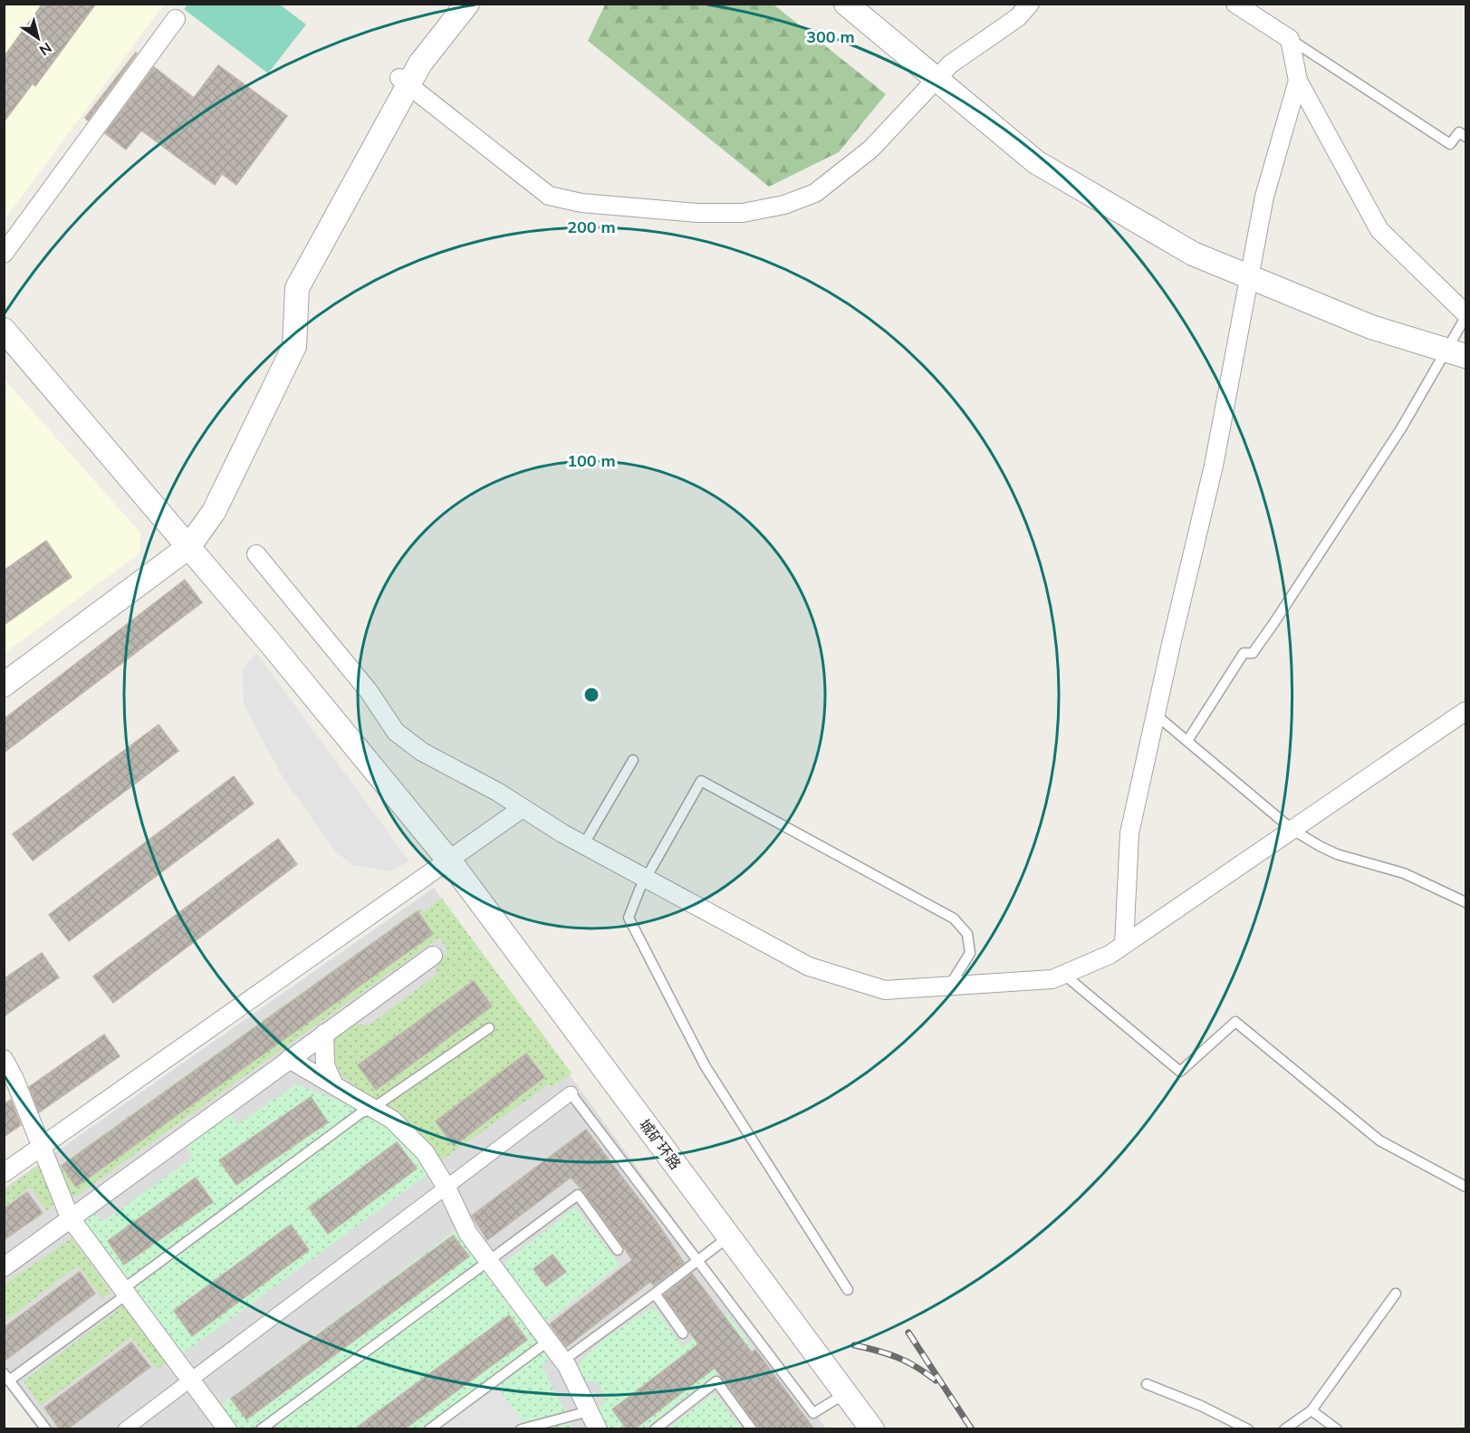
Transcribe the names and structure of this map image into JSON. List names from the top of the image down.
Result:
{
  "streets": {
    "street": ["城矿环路"]
  },
  "north": "bottom right",
  "rings": ["300 m", "200 m", "100 m"]
}
